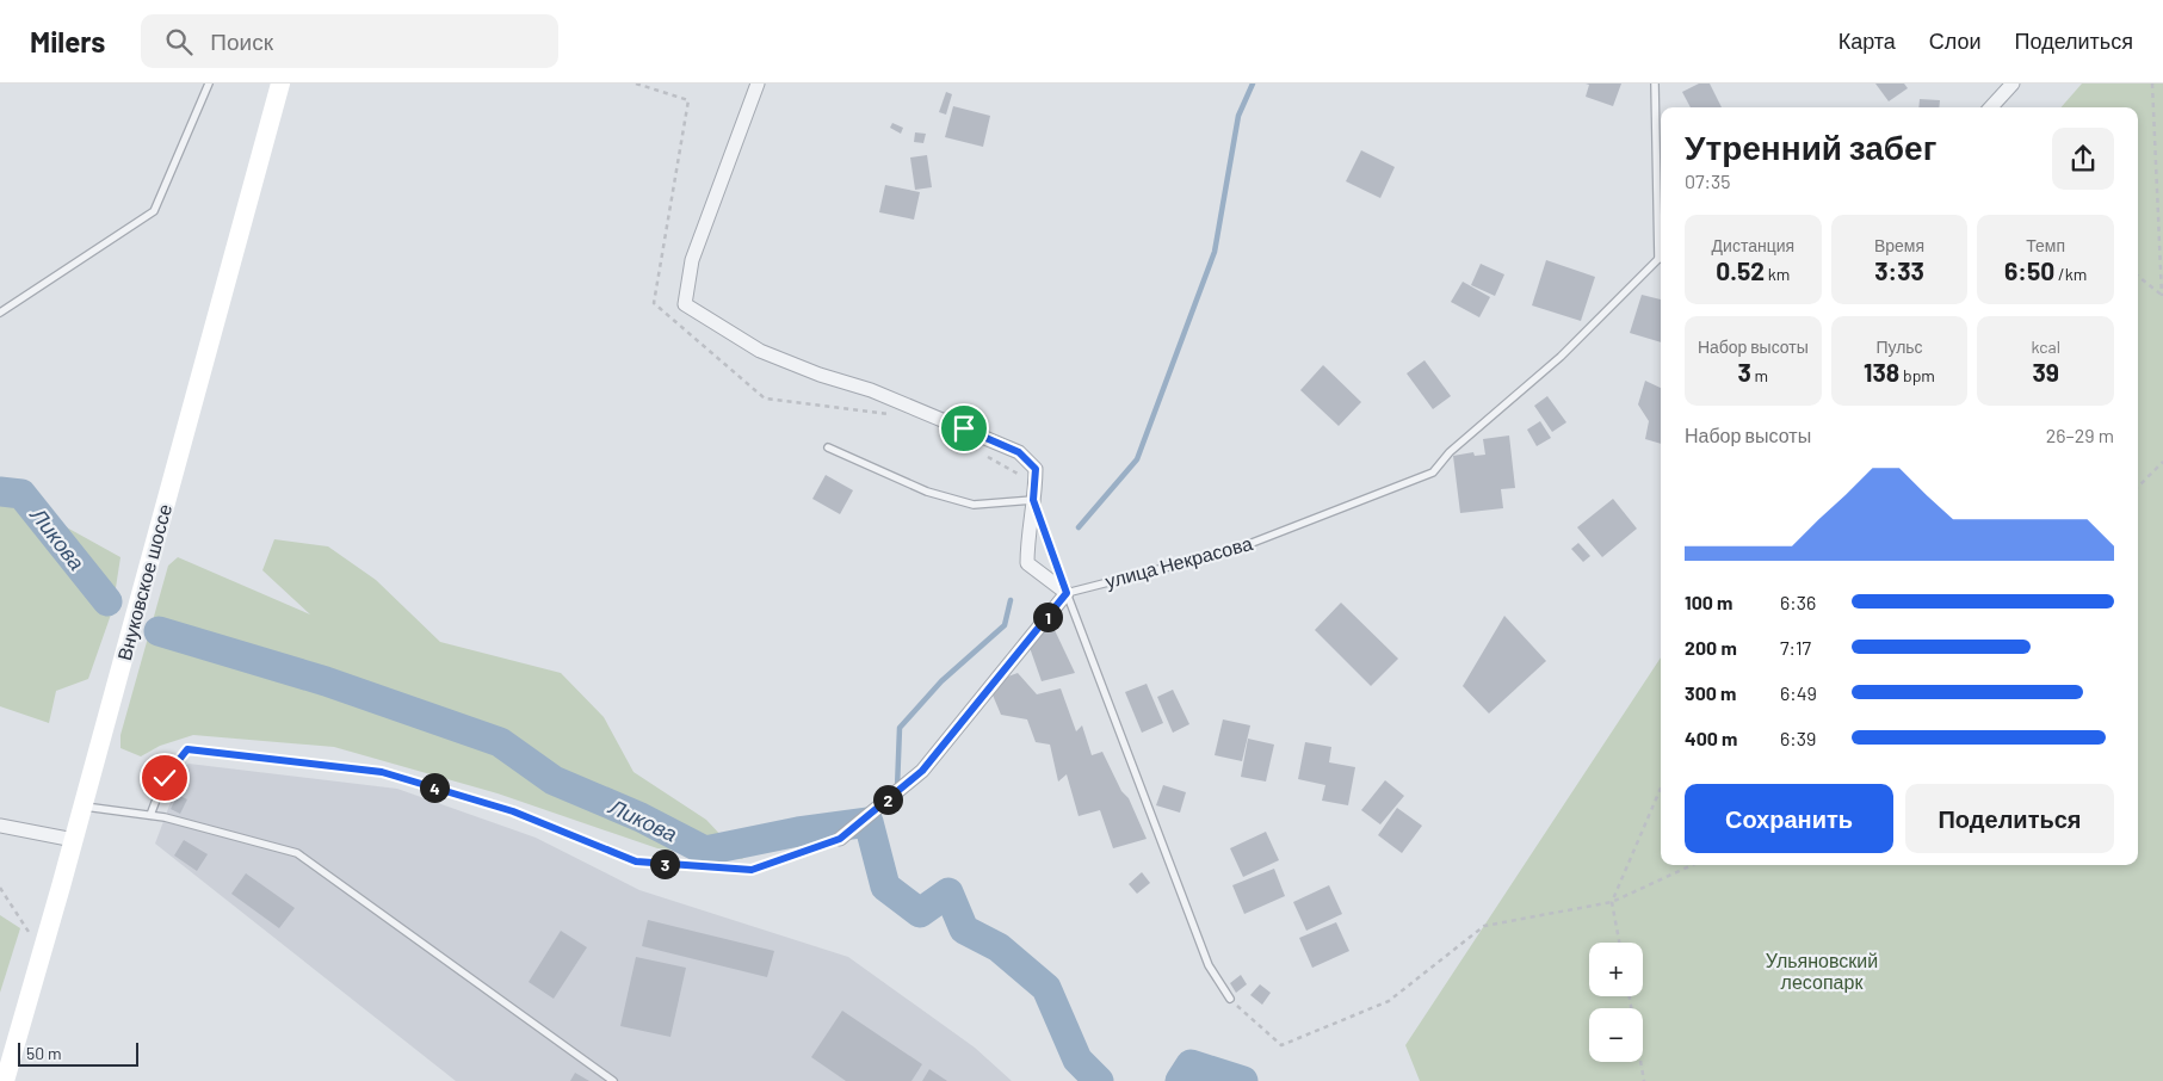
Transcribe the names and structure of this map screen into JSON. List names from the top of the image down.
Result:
{
  "streets": {
    "main road": ["Внуковское шоссе"],
    "lane": ["улица Некрасова"]
  },
  "water": ["Ликова"],
  "parks": ["Ульяновский лесопарк"],
  "scale_bar": "50 m",
  "page": {
    "header": "Milers",
    "search": "Поиск",
    "nav": ["Карта", "Слои", "Поделиться"],
    "heading": ["Утренний забег", "07:35"],
    "stats": [
      ["Дистанция", "0.52 km"],
      ["Время", "3:33"],
      ["Темп", "6:50 /km"],
      ["Набор высоты", "3 m"],
      ["Пульс", "138 bpm"],
      ["kcal", "39"]
    ],
    "chart": ["Набор высоты", "26–29 m"],
    "list": [
      {
        "name": "100 m",
        "note": "6:36"
      },
      {
        "name": "200 m",
        "note": "7:17"
      },
      {
        "name": "300 m",
        "note": "6:49"
      },
      {
        "name": "400 m",
        "note": "6:39"
      }
    ],
    "pins": [
      "1",
      "4",
      "2",
      "3"
    ],
    "buttons": ["Сохранить", "Поделиться"],
    "map_buttons": ["+", "−"],
    "scale": "50 m"
  }
}
